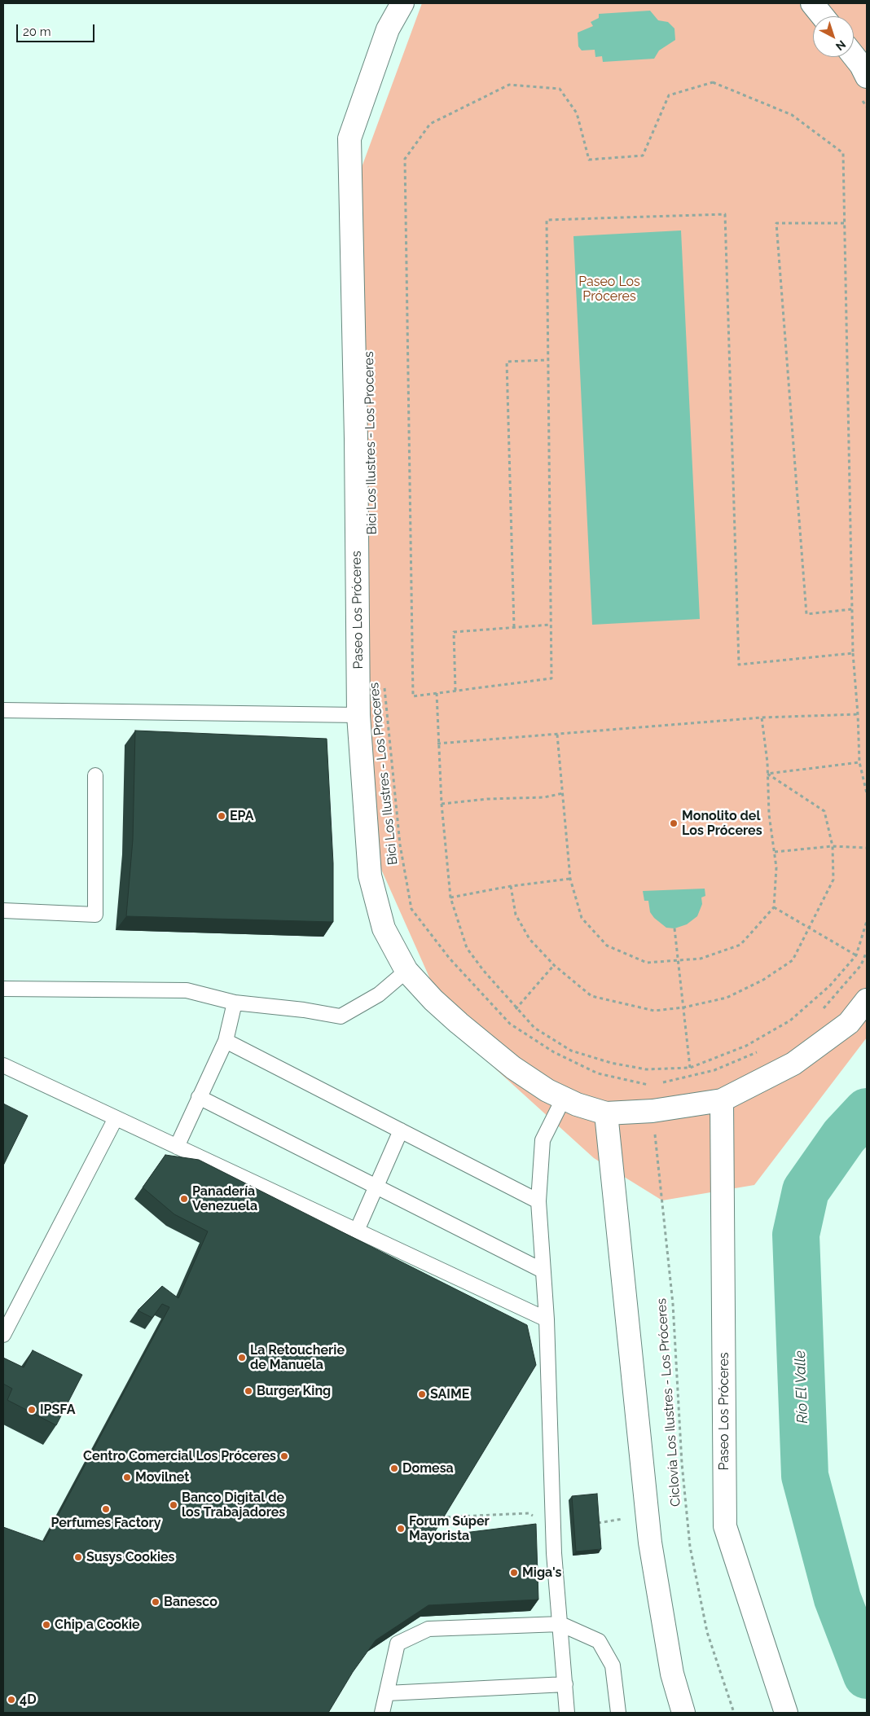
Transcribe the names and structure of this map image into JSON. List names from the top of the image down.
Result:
{
  "streets": {
    "street": ["Paseo Los Próceres"],
    "path": ["Bici Los Ilustres - Los Proceres", "Ciclovía Los Ilustres - Los Próceres"]
  },
  "crossings": [
    ["Bici Los Ilustres - Los Proceres", "Ciclovía Los Ilustres - Los Próceres"],
    ["Paseo Los Próceres", "Ciclovía Los Ilustres - Los Próceres"]
  ],
  "water": ["Río El Valle"],
  "parks": ["Paseo Los Próceres"],
  "places": [
    "EPA",
    "Monolito del Los Próceres",
    "Panadería Venezuela",
    "La Retoucherie de Manuela",
    "Burger King",
    "SAIME",
    "IPSFA",
    "Centro Comercial Los Próceres",
    "Domesa",
    "Movilnet",
    "Banco Digital de los Trabajadores",
    "Perfumes Factory",
    "Forum Súper Mayorista",
    "Susys Cookies",
    "Miga's",
    "Banesco",
    "Chip a Cookie",
    "4D"
  ],
  "scale_bar": "20 m",
  "north": "bottom right"
}
